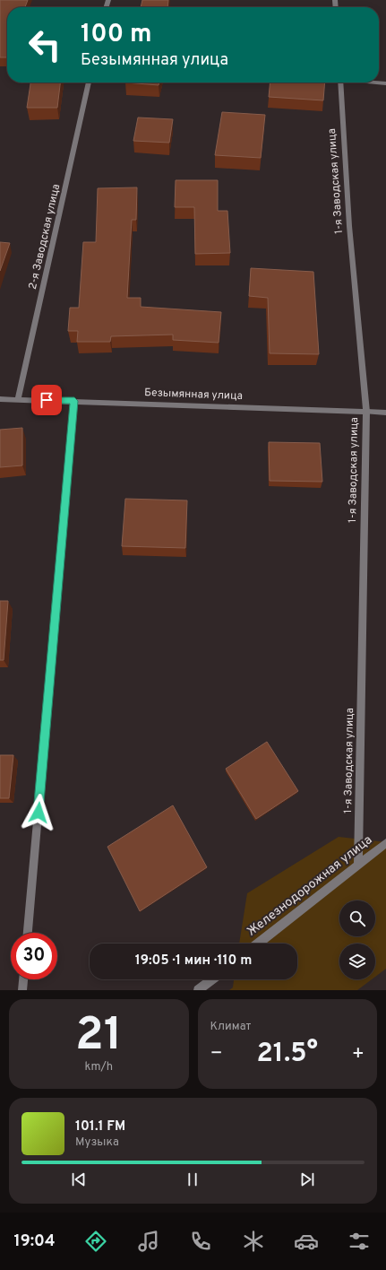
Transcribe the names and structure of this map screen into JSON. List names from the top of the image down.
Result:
{
  "streets": {
    "street": [
      "1-я Заводская улица",
      "2-я Заводская улица",
      "Безымянная улица",
      "Железнодорожная улица"
    ]
  },
  "crossings": [
    ["1-я Заводская улица", "Безымянная улица"],
    ["1-я Заводская улица", "Железнодорожная улица"],
    ["2-я Заводская улица", "Безымянная улица"]
  ],
  "page": {
    "turn": ["100 m", "Безымянная улица"],
    "limit": "30",
    "trip": "19:05 · 1 мин · 110 m",
    "tile": [
      ["21", "km/h"],
      "Климат"
    ],
    "heat": ["−", "21.5°", "+"],
    "song": ["101.1 FM", "Музыка"],
    "tabs": "19:04"
  }
}
